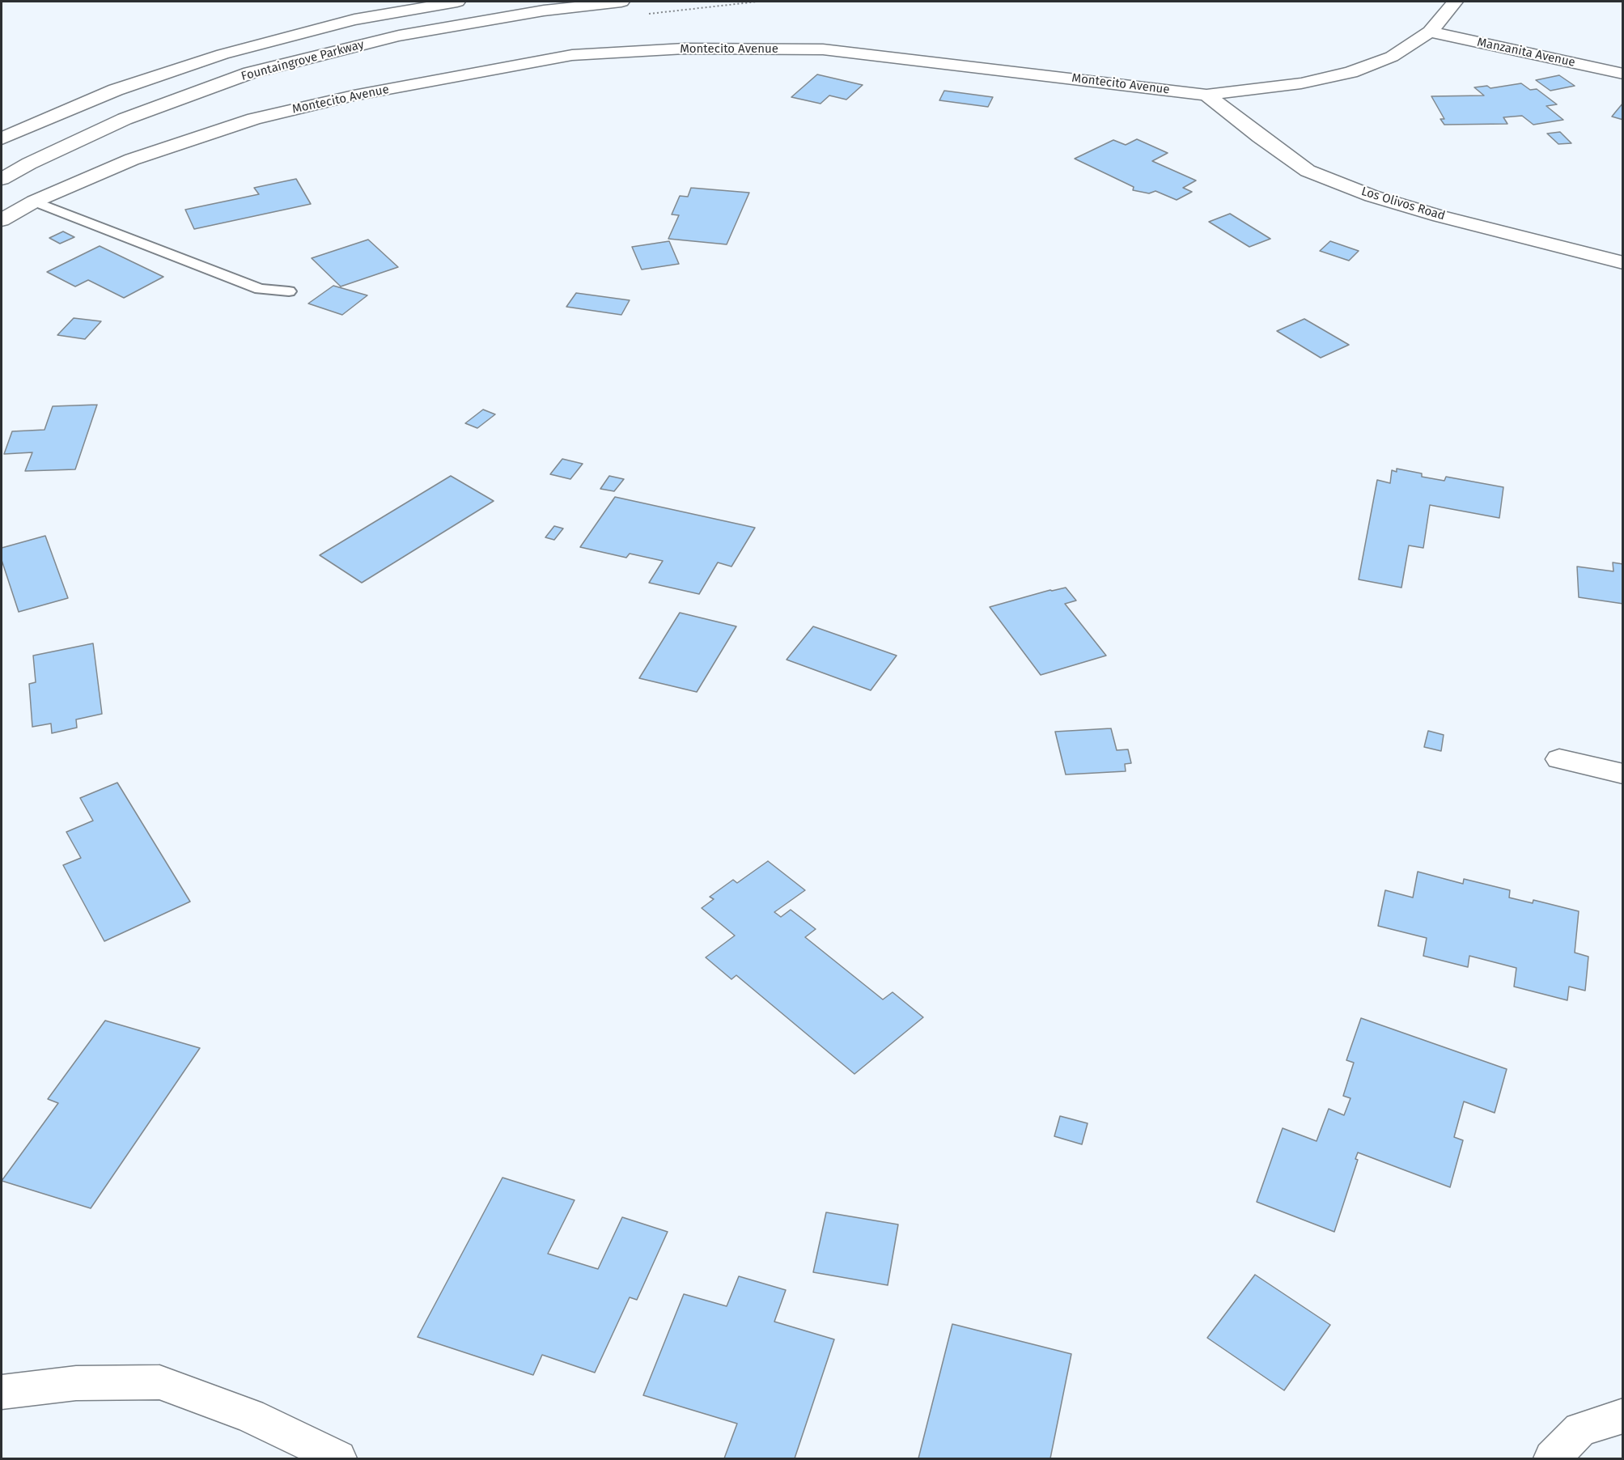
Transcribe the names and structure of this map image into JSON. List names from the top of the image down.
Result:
{
  "streets": {
    "street": [
      "Montecito Avenue",
      "Manzanita Avenue",
      "Fountaingrove Parkway",
      "Los Olivos Road"
    ]
  },
  "crossings": [
    ["Montecito Avenue", "Manzanita Avenue"],
    ["Montecito Avenue", "Los Olivos Road"]
  ]
}
